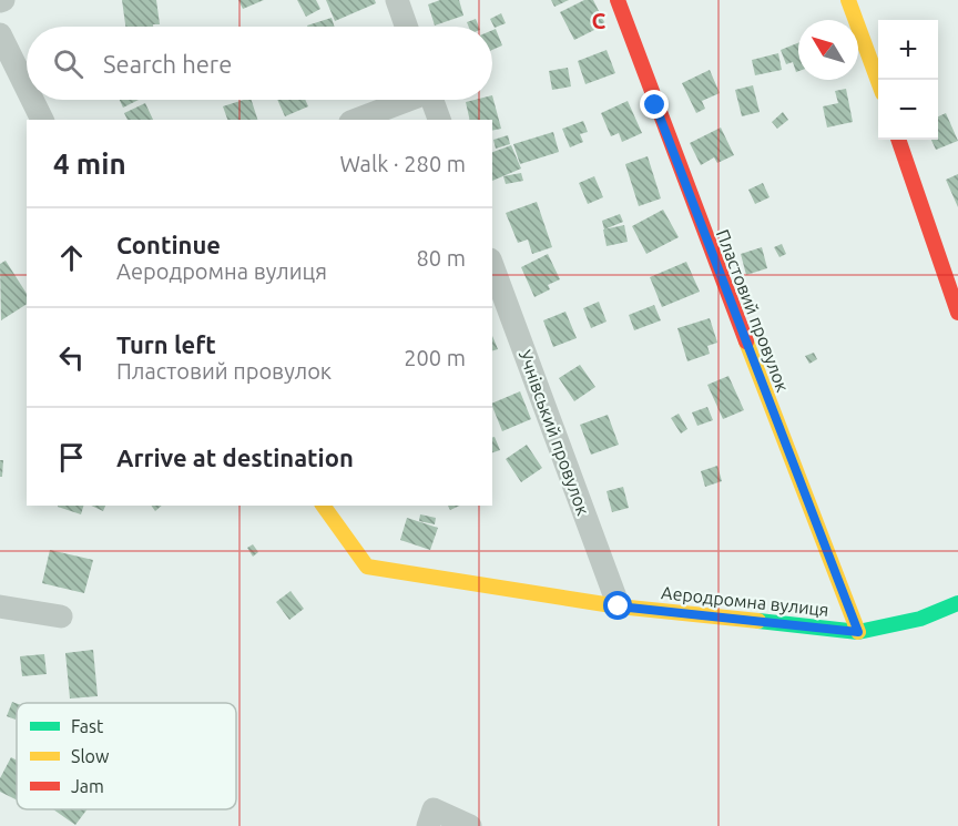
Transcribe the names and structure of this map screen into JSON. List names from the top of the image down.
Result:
{
  "streets": {
    "street": ["Пластовий провулок", "Учнівський провулок", "Аеродромна вулиця"]
  },
  "crossings": [
    ["Пластовий провулок", "Аеродромна вулиця"],
    ["Учнівський провулок", "Аеродромна вулиця"]
  ],
  "legend": ["Fast", "Slow", "Jam"],
  "north": "top left",
  "page": {
    "map_buttons": ["+", "−"],
    "search": "Search here",
    "heading": ["4 min", "Walk · 280 m"],
    "list": [
      ["Continue", "Аеродромна вулиця", "80 m"],
      ["Turn left", "Пластовий провулок", "200 m"],
      "Arrive at destination"
    ]
  },
  "grid": {
    "columns": ["C"]
  }
}
